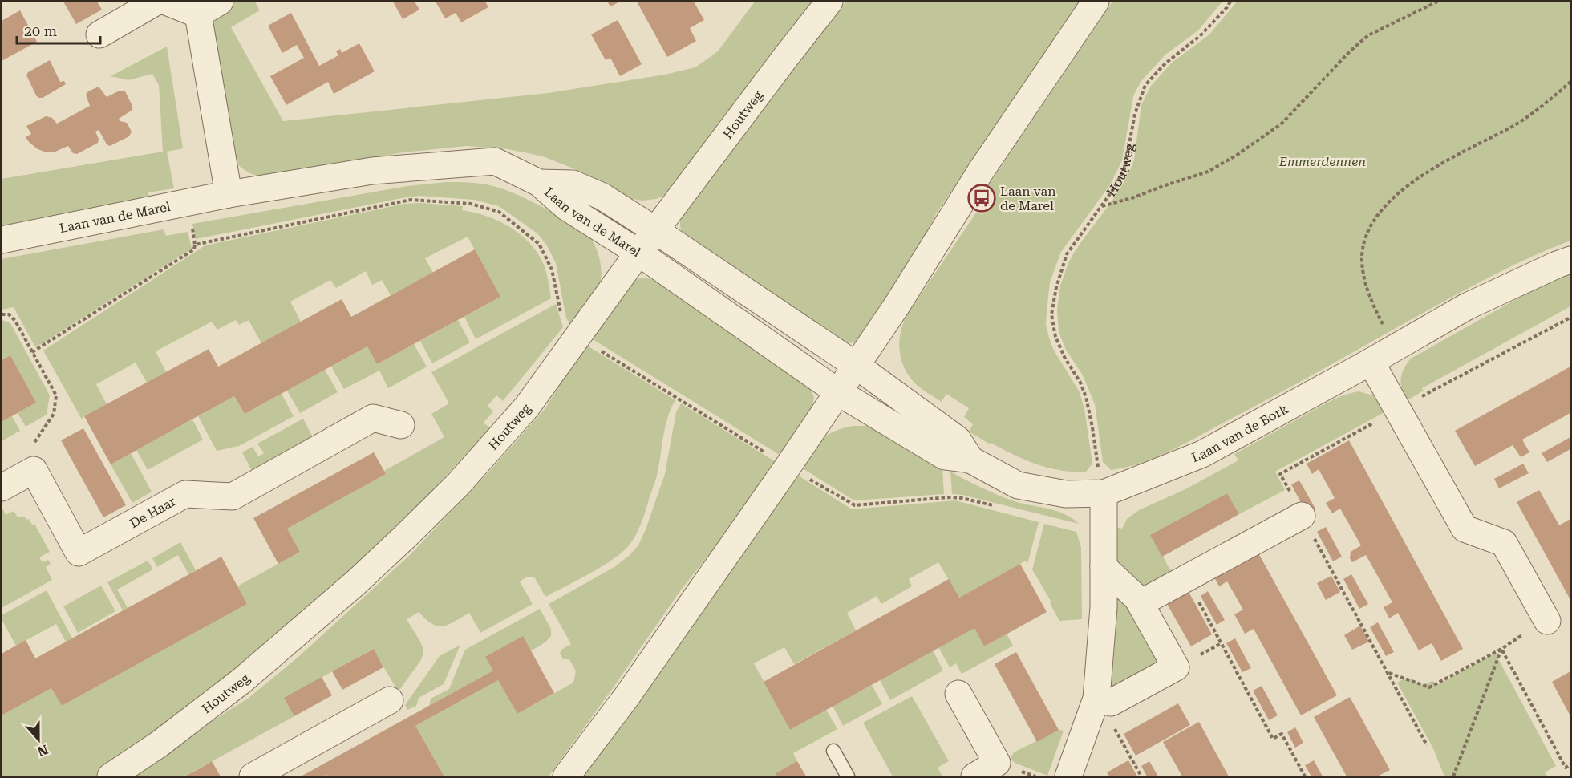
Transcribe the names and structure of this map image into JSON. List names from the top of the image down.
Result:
{
  "streets": {
    "street": [
      "Houtweg",
      "Laan van de Marel",
      "Laan van de Bork",
      "De Haar"
    ]
  },
  "crossings": [
    ["Houtweg", "Laan van de Marel"],
    ["Houtweg", "Laan van de Bork"],
    ["Laan van de Marel", "Laan van de Bork"]
  ],
  "parks": ["Emmerdennen"],
  "places": {
    "bus stop": ["Laan van de Marel"]
  },
  "scale_bar": "20 m",
  "north": "bottom"
}
